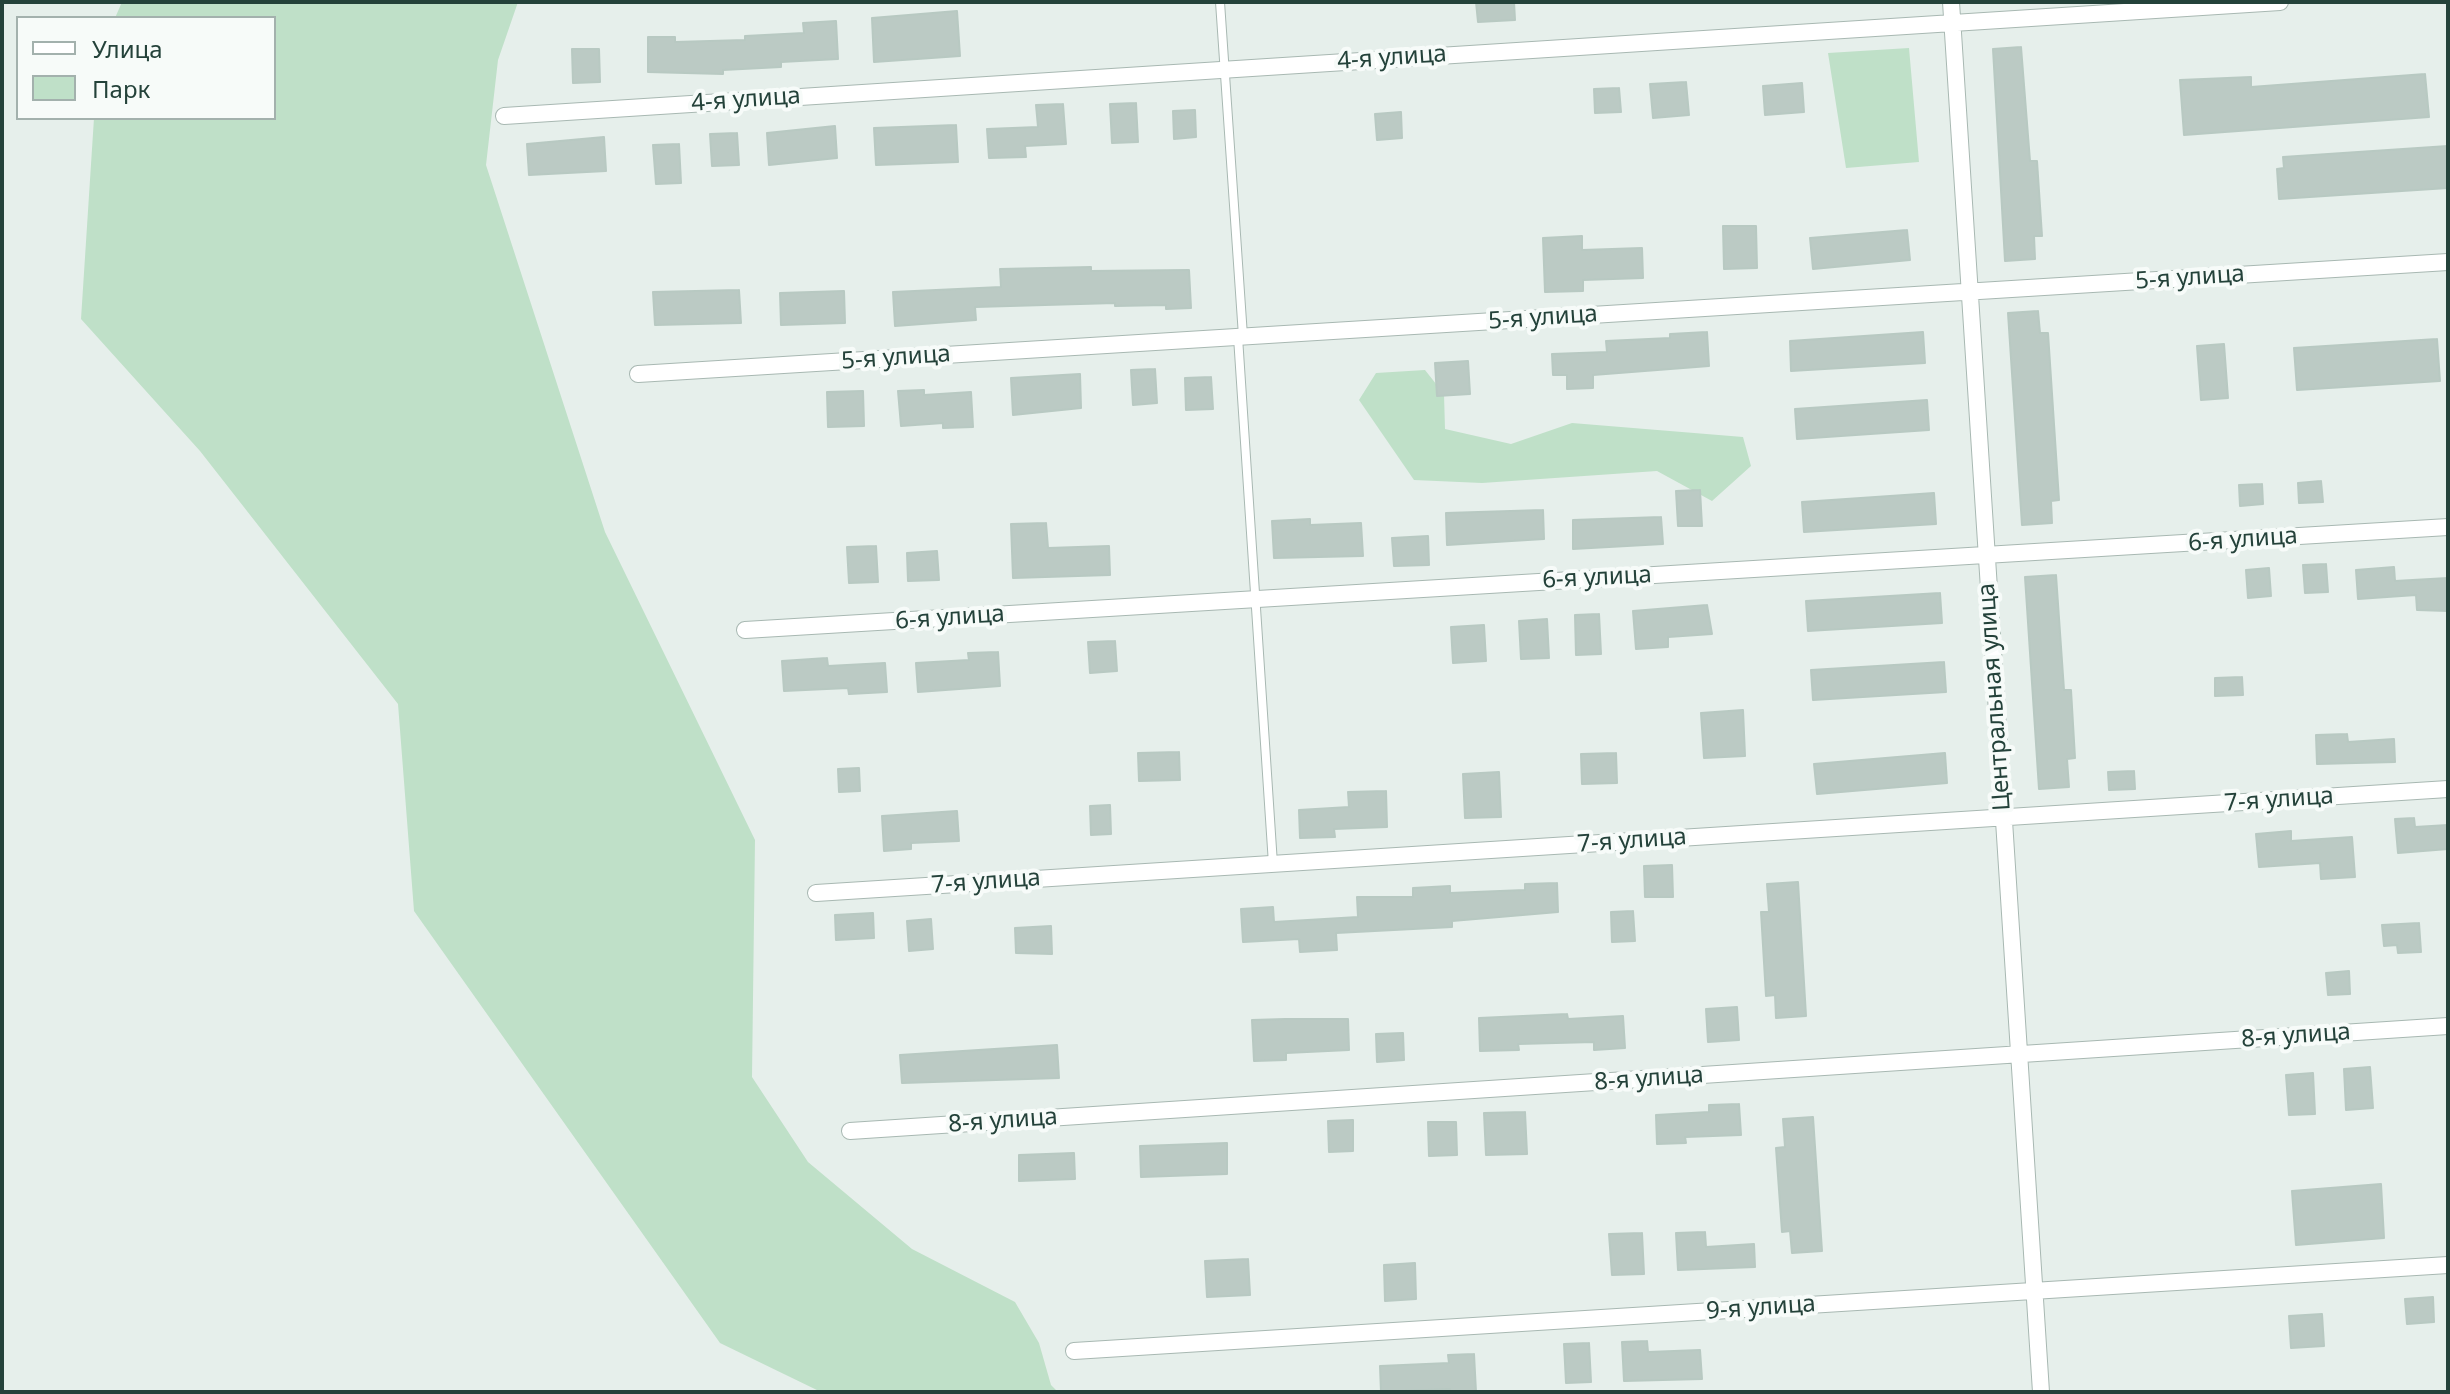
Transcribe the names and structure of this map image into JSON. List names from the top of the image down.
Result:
{
  "streets": {
    "street": [
      "4-я улица",
      "5-я улица",
      "6-я улица",
      "Центральная улица",
      "7-я улица",
      "8-я улица",
      "9-я улица"
    ]
  },
  "crossings": [
    ["4-я улица", "Центральная улица"],
    ["5-я улица", "Центральная улица"],
    ["6-я улица", "Центральная улица"],
    ["Центральная улица", "7-я улица"],
    ["Центральная улица", "8-я улица"],
    ["Центральная улица", "9-я улица"]
  ],
  "legend": ["Улица", "Парк"]
}
